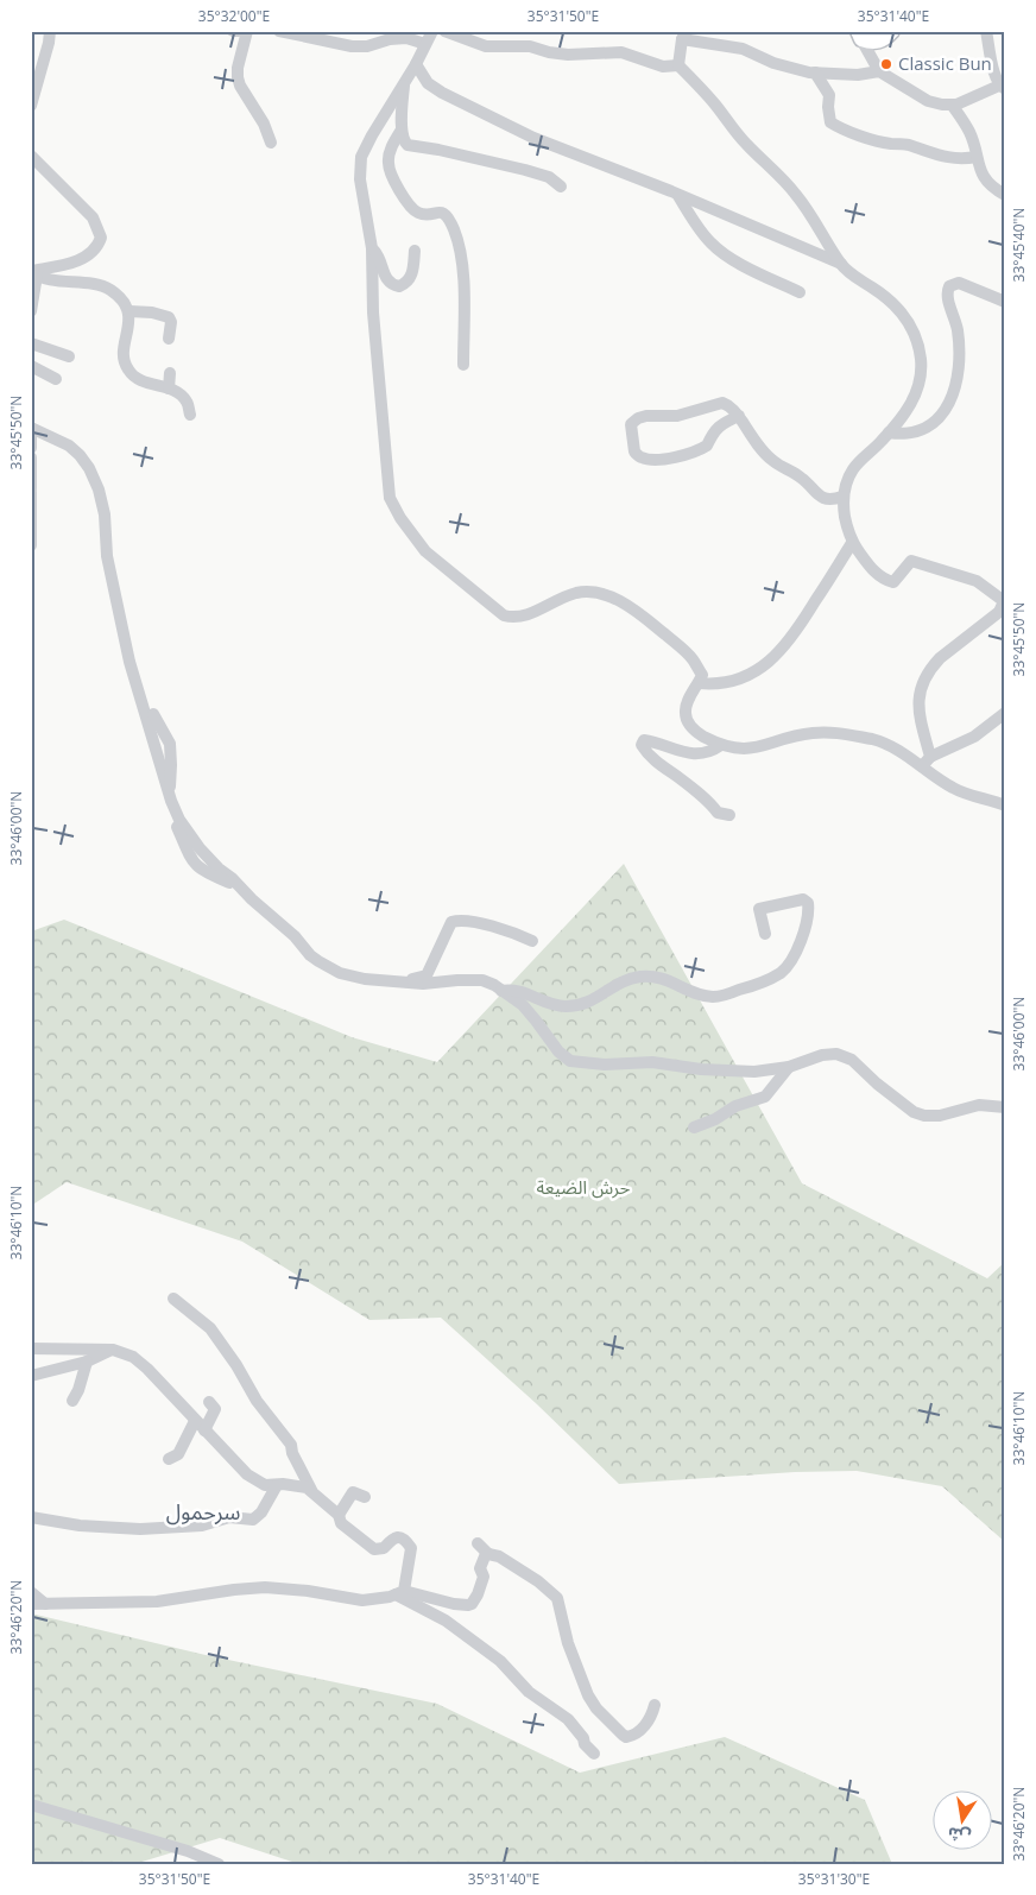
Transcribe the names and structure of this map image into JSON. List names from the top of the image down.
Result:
{
  "districts": ["سرحمول"],
  "parks": ["حرش الضيعة"],
  "places": ["Classic Bun"],
  "north": "bottom",
  "coordinates": [
    "35°32'00\"E",
    "35°31'50\"E",
    "35°31'40\"E",
    "33°45'40\"N",
    "33°45'50\"N",
    "33°46'00\"N",
    "33°46'10\"N",
    "33°46'20\"N",
    "35°31'30\"E"
  ]
}
